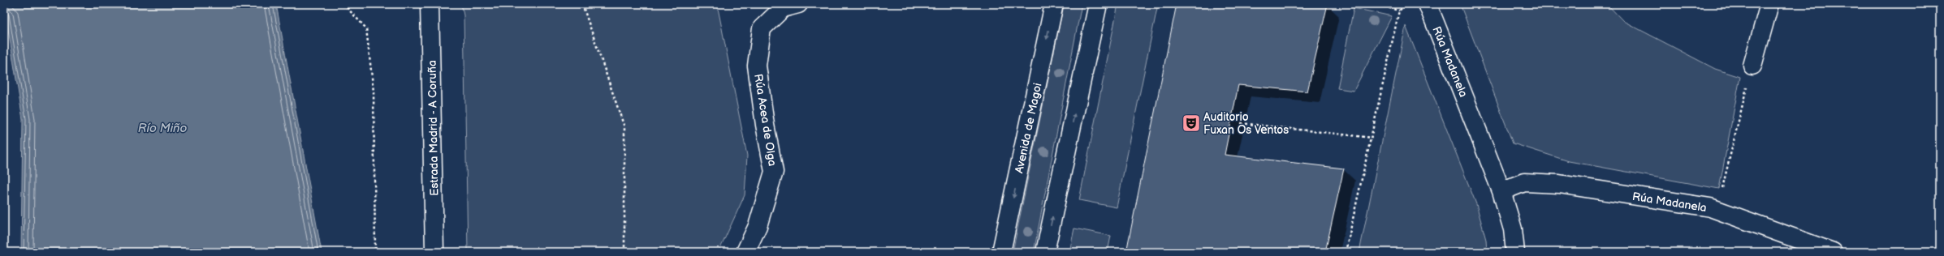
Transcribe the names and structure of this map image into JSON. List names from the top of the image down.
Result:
{
  "streets": {
    "main road": [
      "Rúa Madanela",
      "Rúa Acea de Olga",
      "Estrada Madrid - A Coruña",
      "Avenida de Magoi"
    ]
  },
  "water": ["Río Miño"],
  "places": {
    "theatre": ["Auditorio Fuxan Os Ventos"]
  }
}
